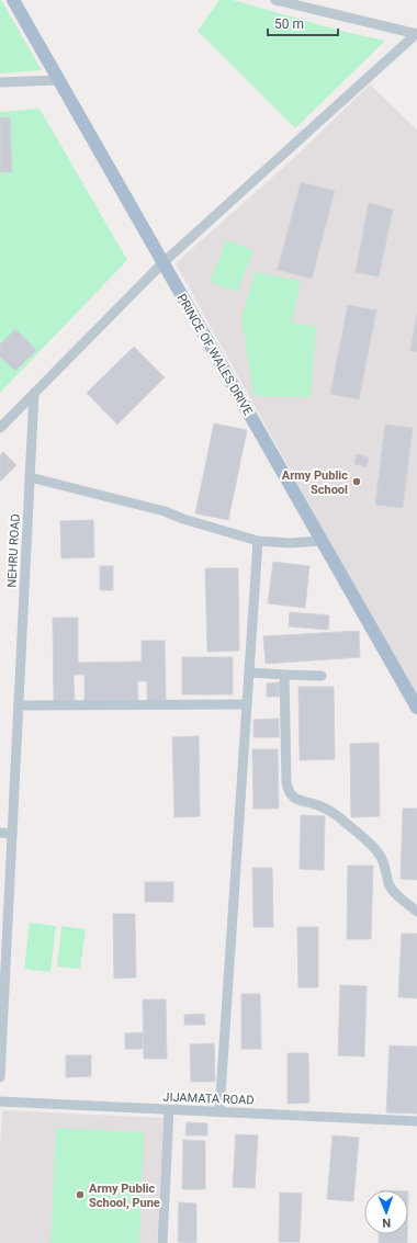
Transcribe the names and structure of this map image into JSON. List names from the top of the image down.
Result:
{
  "streets": {
    "main road": ["PRINCE OF WALES DRIVE"],
    "street": ["NEHRU ROAD", "JIJAMATA ROAD"]
  },
  "places": ["Army Public School", "Army Public School, Pune"],
  "scale_bar": "50 m",
  "north": "bottom"
}
